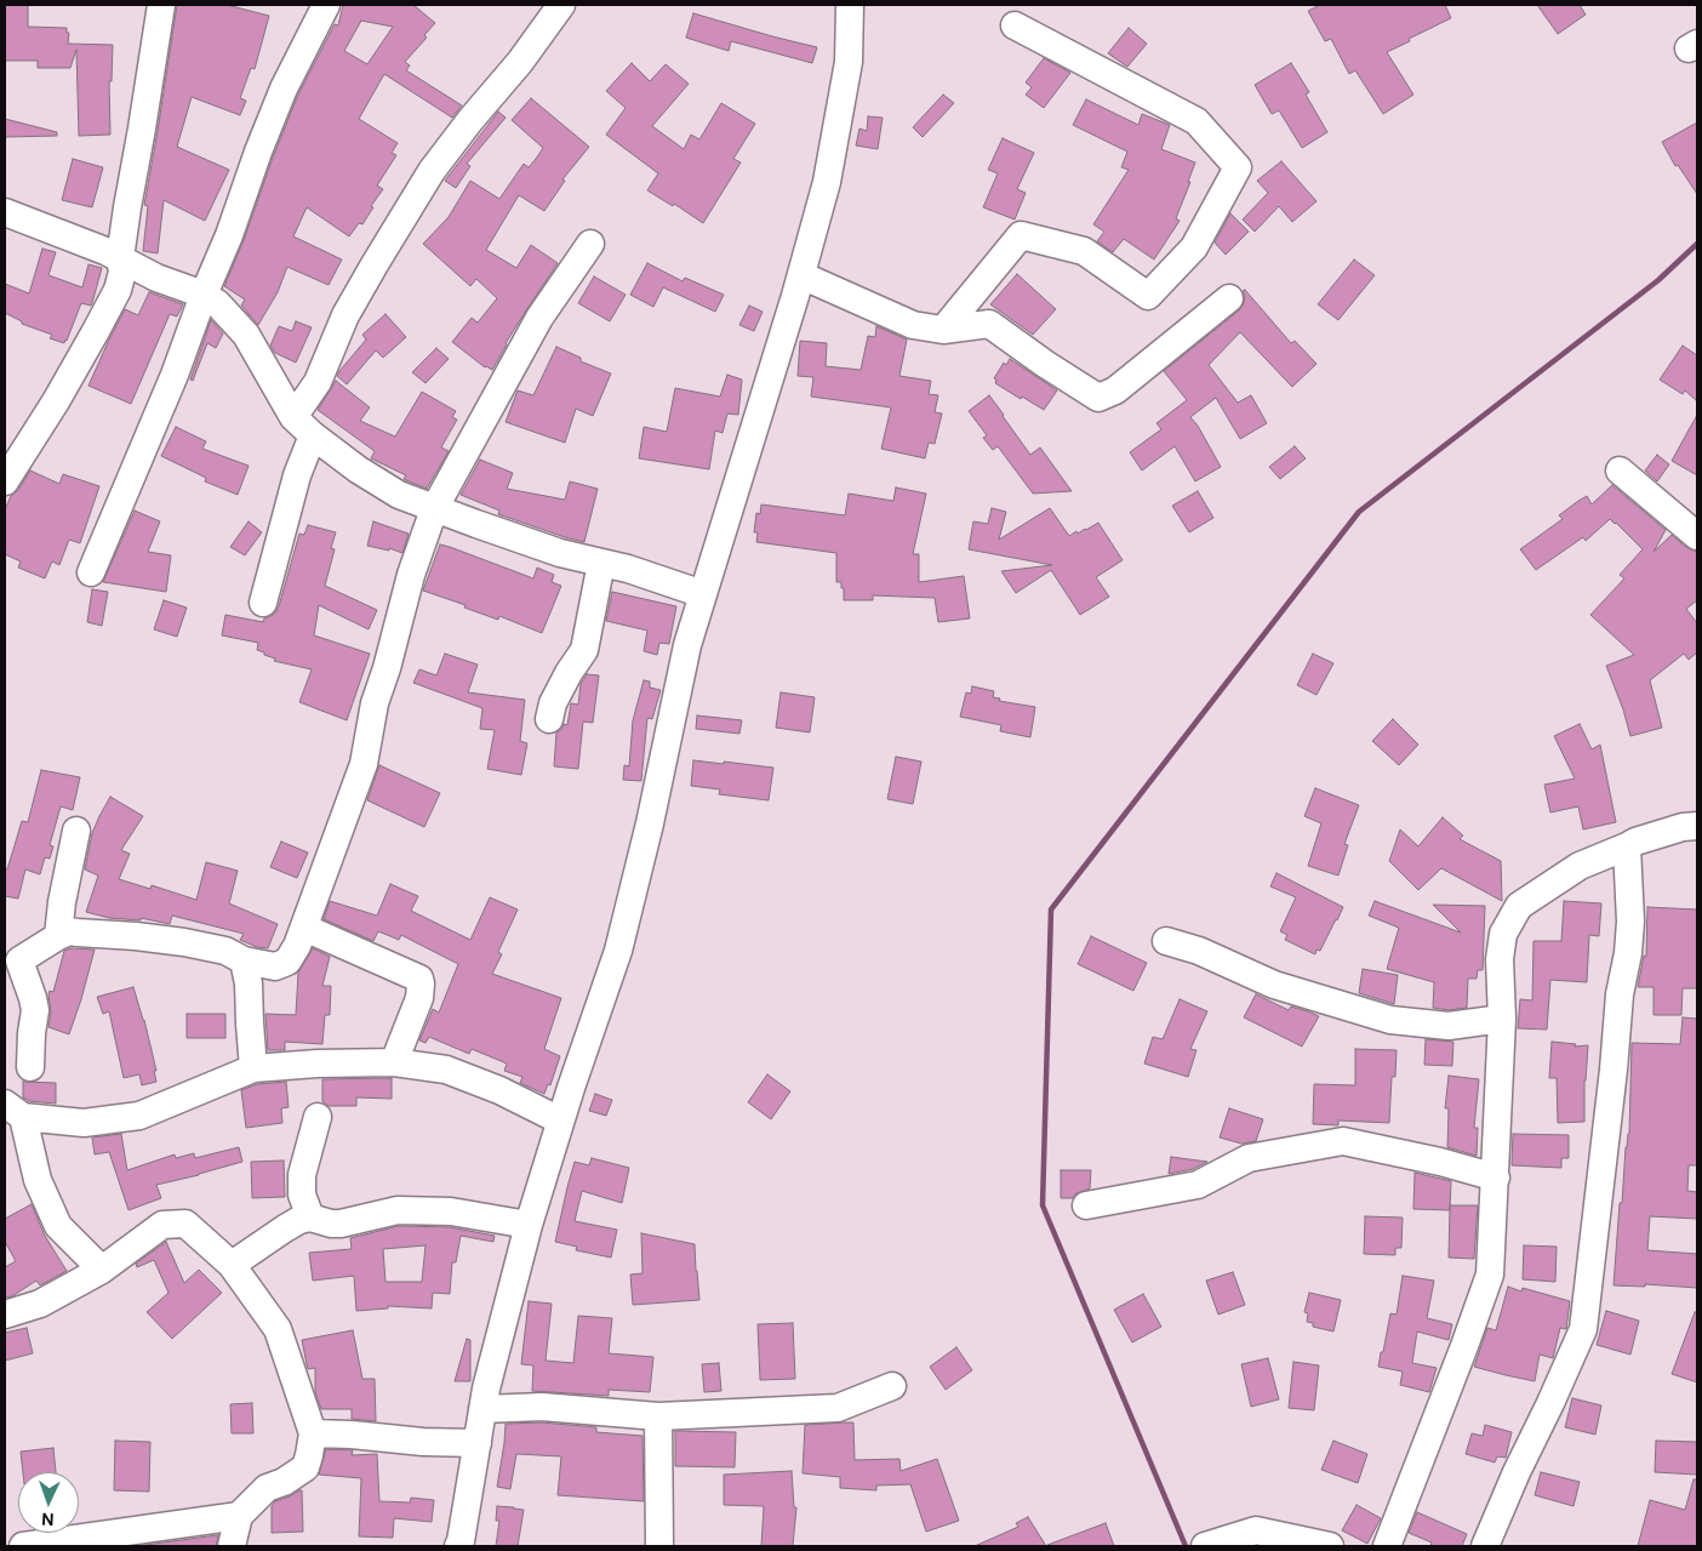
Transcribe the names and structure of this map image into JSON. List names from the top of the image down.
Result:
{
  "north": "bottom"
}
